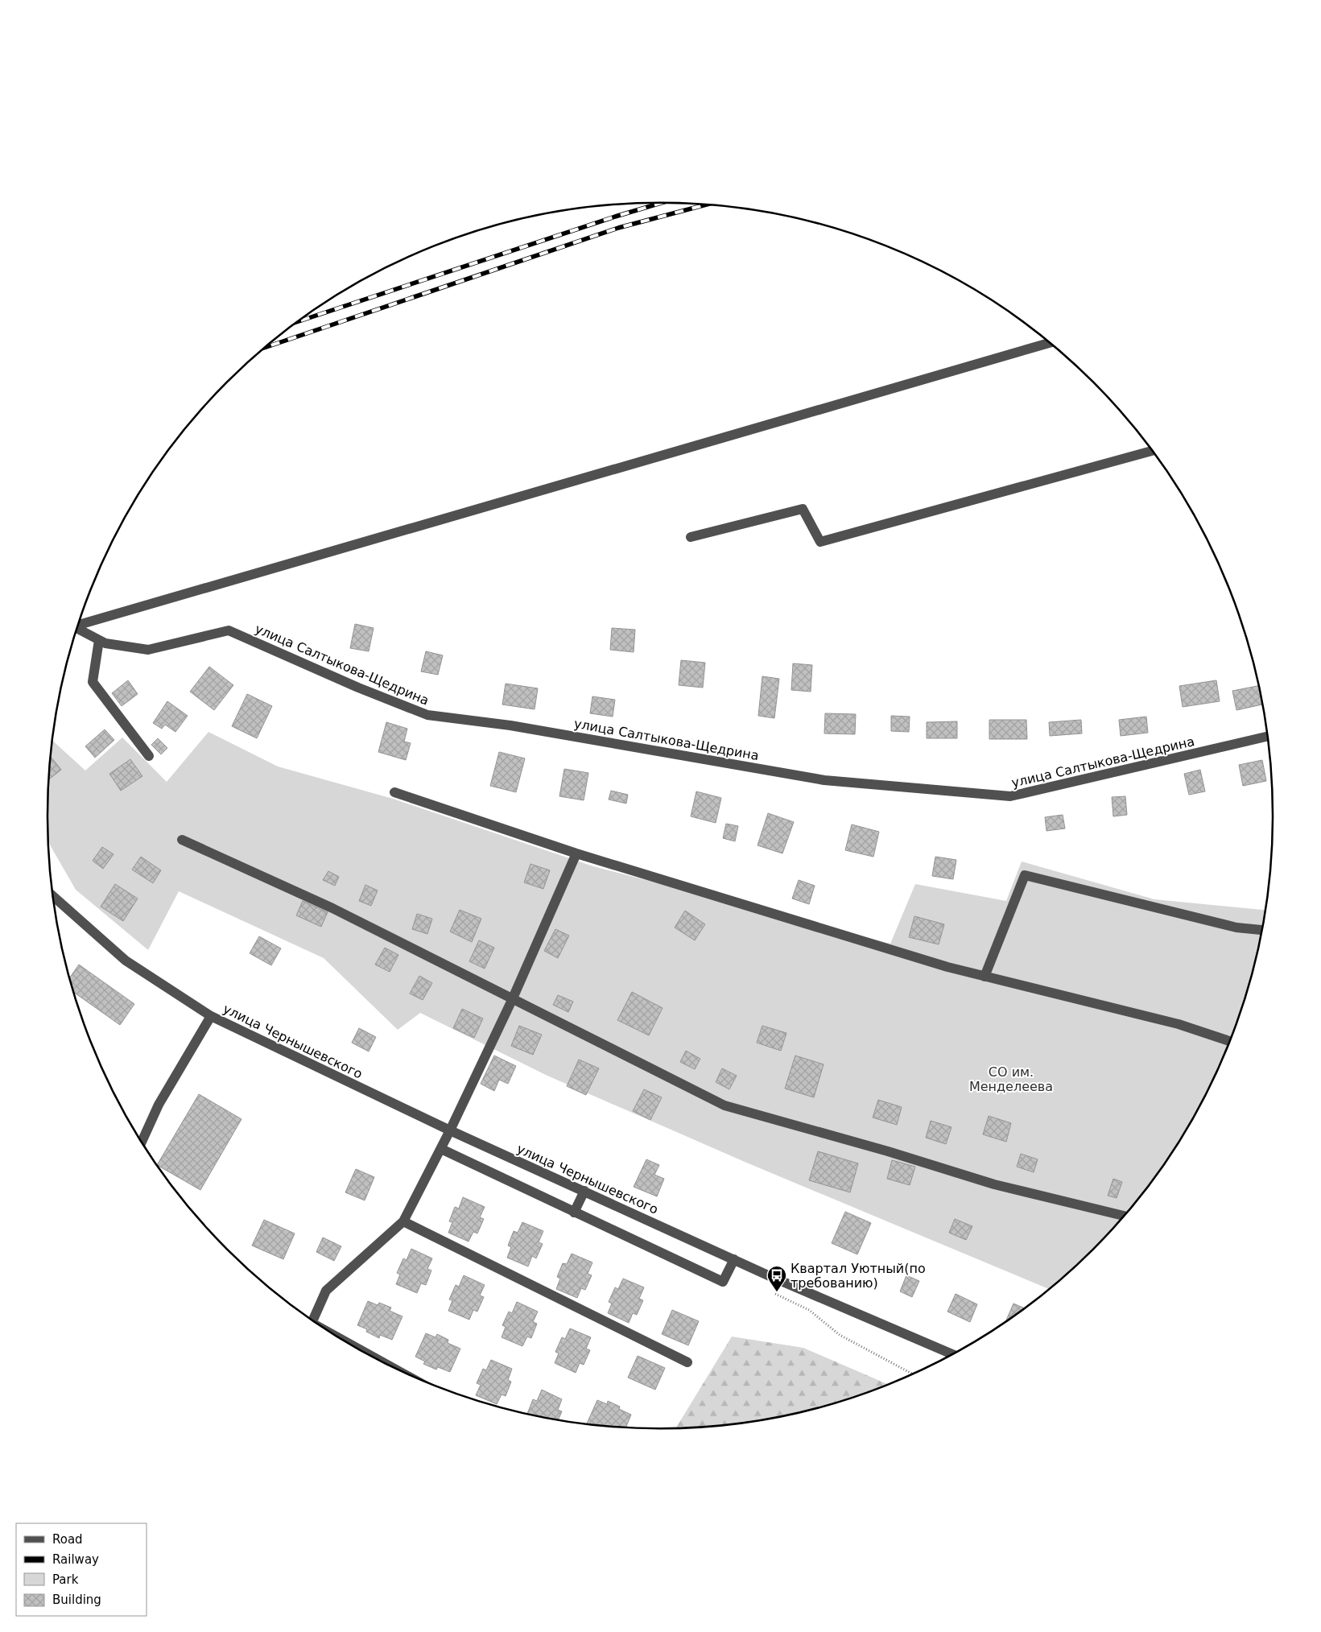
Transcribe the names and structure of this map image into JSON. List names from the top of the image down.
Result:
{
  "streets": {
    "street": ["улица Салтыкова-Щедрина", "улица Чернышевского"]
  },
  "parks": ["СО им. Менделеева"],
  "places": {
    "bus stop": ["Квартал Уютный(по требованию)"]
  },
  "legend": [
    "Road",
    "Railway",
    "Park",
    "Building"
  ]
}
